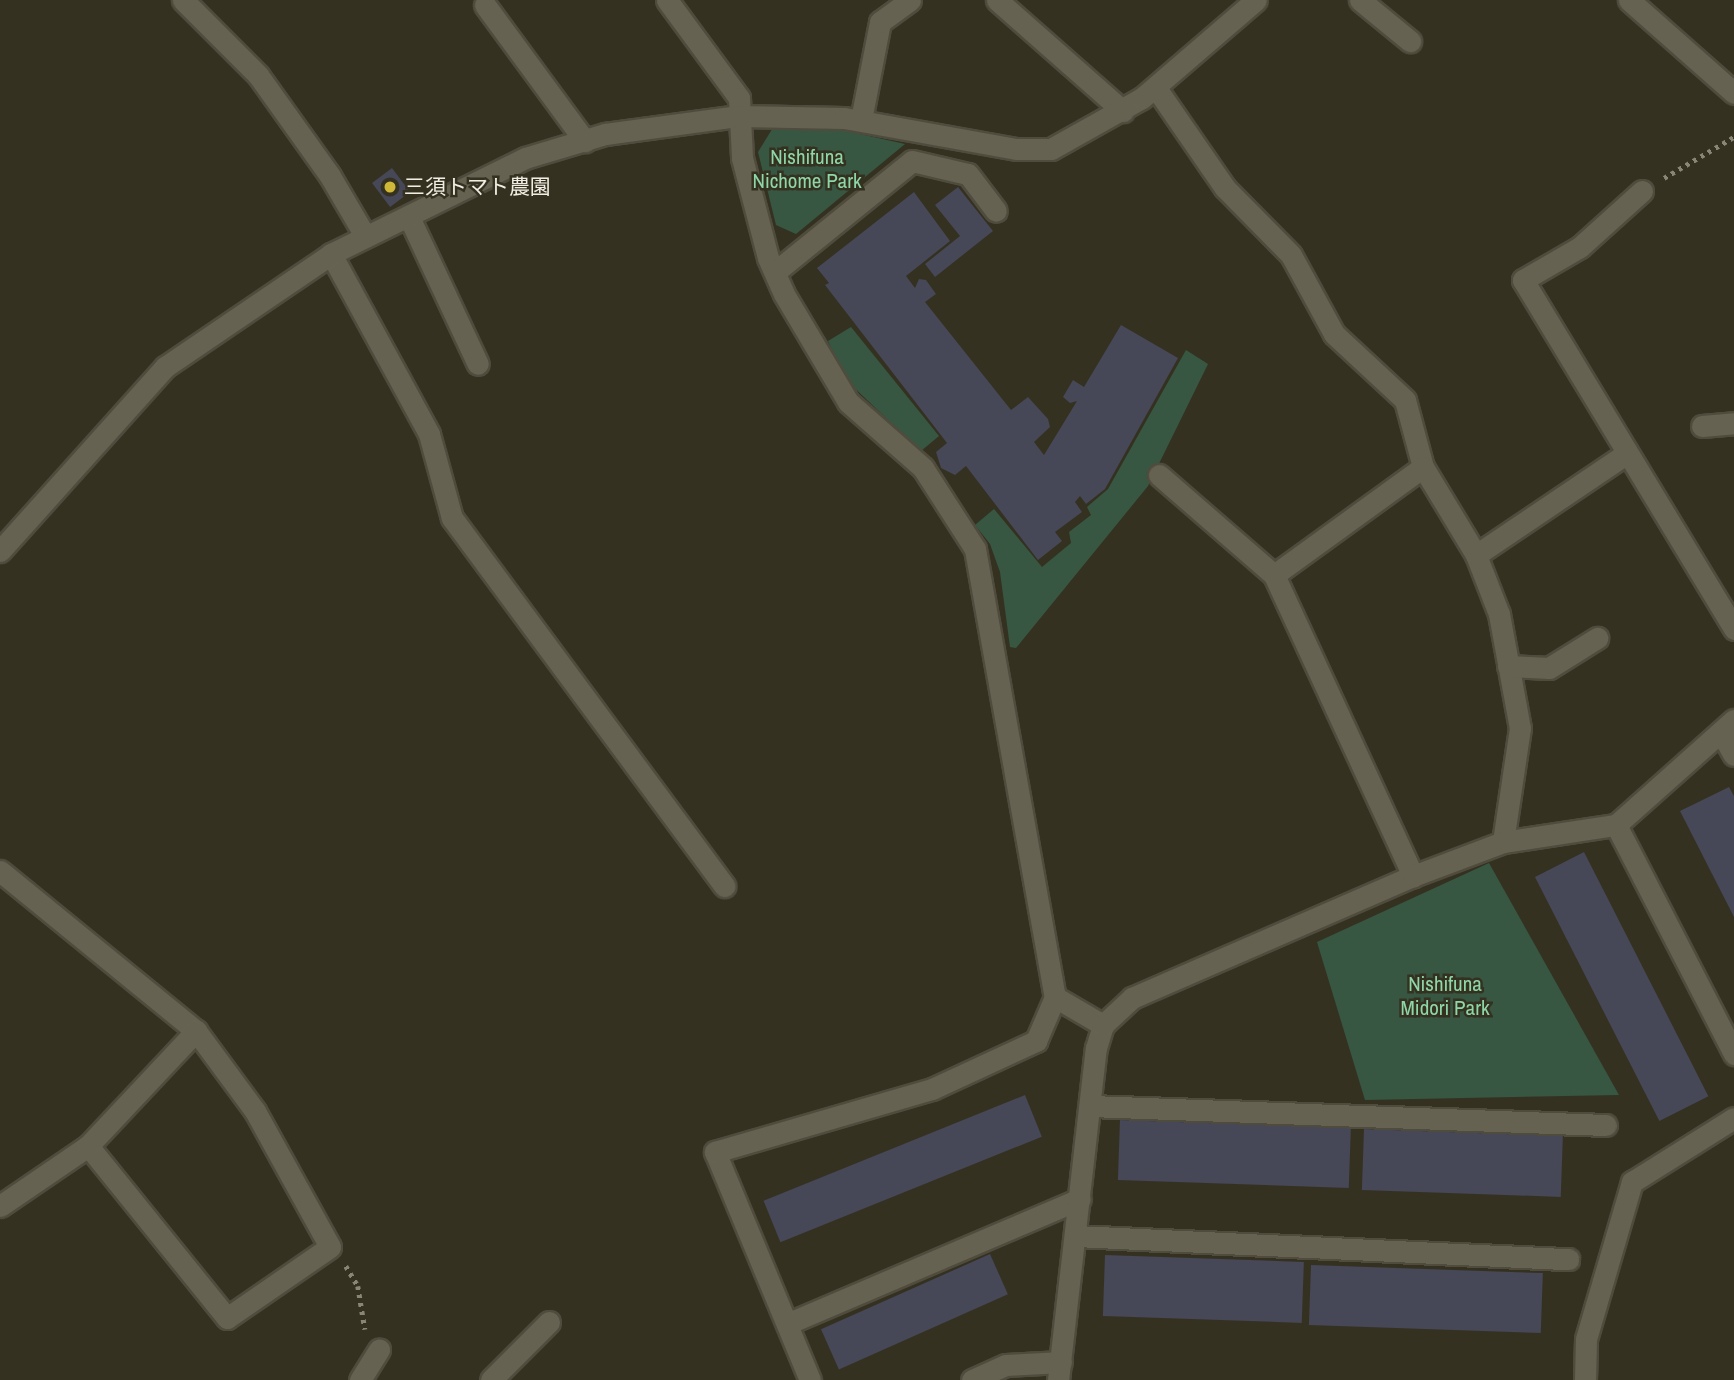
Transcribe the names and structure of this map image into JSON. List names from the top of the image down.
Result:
{
  "parks": ["Nishifuna Nichome Park", "Nishifuna Midori Park"],
  "places": ["三須トマト農園"]
}
